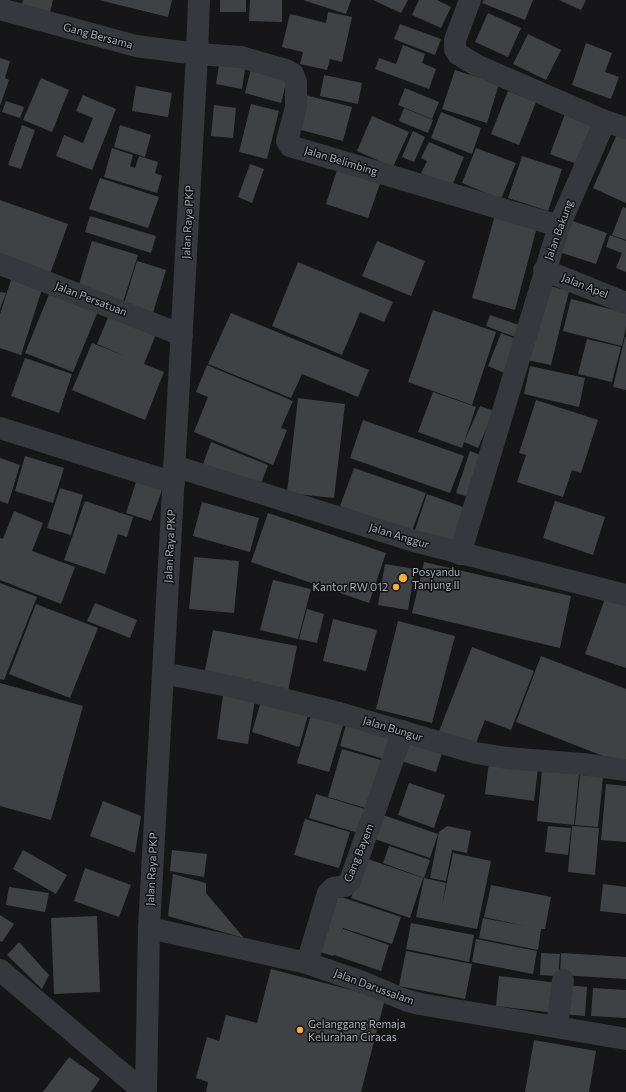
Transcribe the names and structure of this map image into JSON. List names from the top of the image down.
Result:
{
  "streets": {
    "street": [
      "Gang Bersama",
      "Jalan Belimbing",
      "Jalan Raya PKP",
      "Jalan Bakung",
      "Jalan Apel",
      "Jalan Persatuan",
      "Jalan Anggur",
      "Jalan Bungur",
      "Gang Bayem",
      "Jalan Darussalam"
    ]
  },
  "crossings": [
    ["Gang Bersama", "Jalan Belimbing"],
    ["Gang Bersama", "Jalan Raya PKP"],
    ["Jalan Belimbing", "Jalan Raya PKP"],
    ["Jalan Belimbing", "Jalan Bakung"],
    ["Jalan Raya PKP", "Jalan Persatuan"],
    ["Jalan Raya PKP", "Jalan Anggur"],
    ["Jalan Raya PKP", "Jalan Bungur"],
    ["Jalan Raya PKP", "Jalan Darussalam"],
    ["Jalan Bakung", "Jalan Apel"],
    ["Jalan Bakung", "Jalan Anggur"],
    ["Jalan Bungur", "Gang Bayem"],
    ["Gang Bayem", "Jalan Darussalam"]
  ],
  "places": ["Posyandu Tanjung II", "Kantor RW 012", "Gelanggang Remaja Kelurahan Ciracas"]
}
